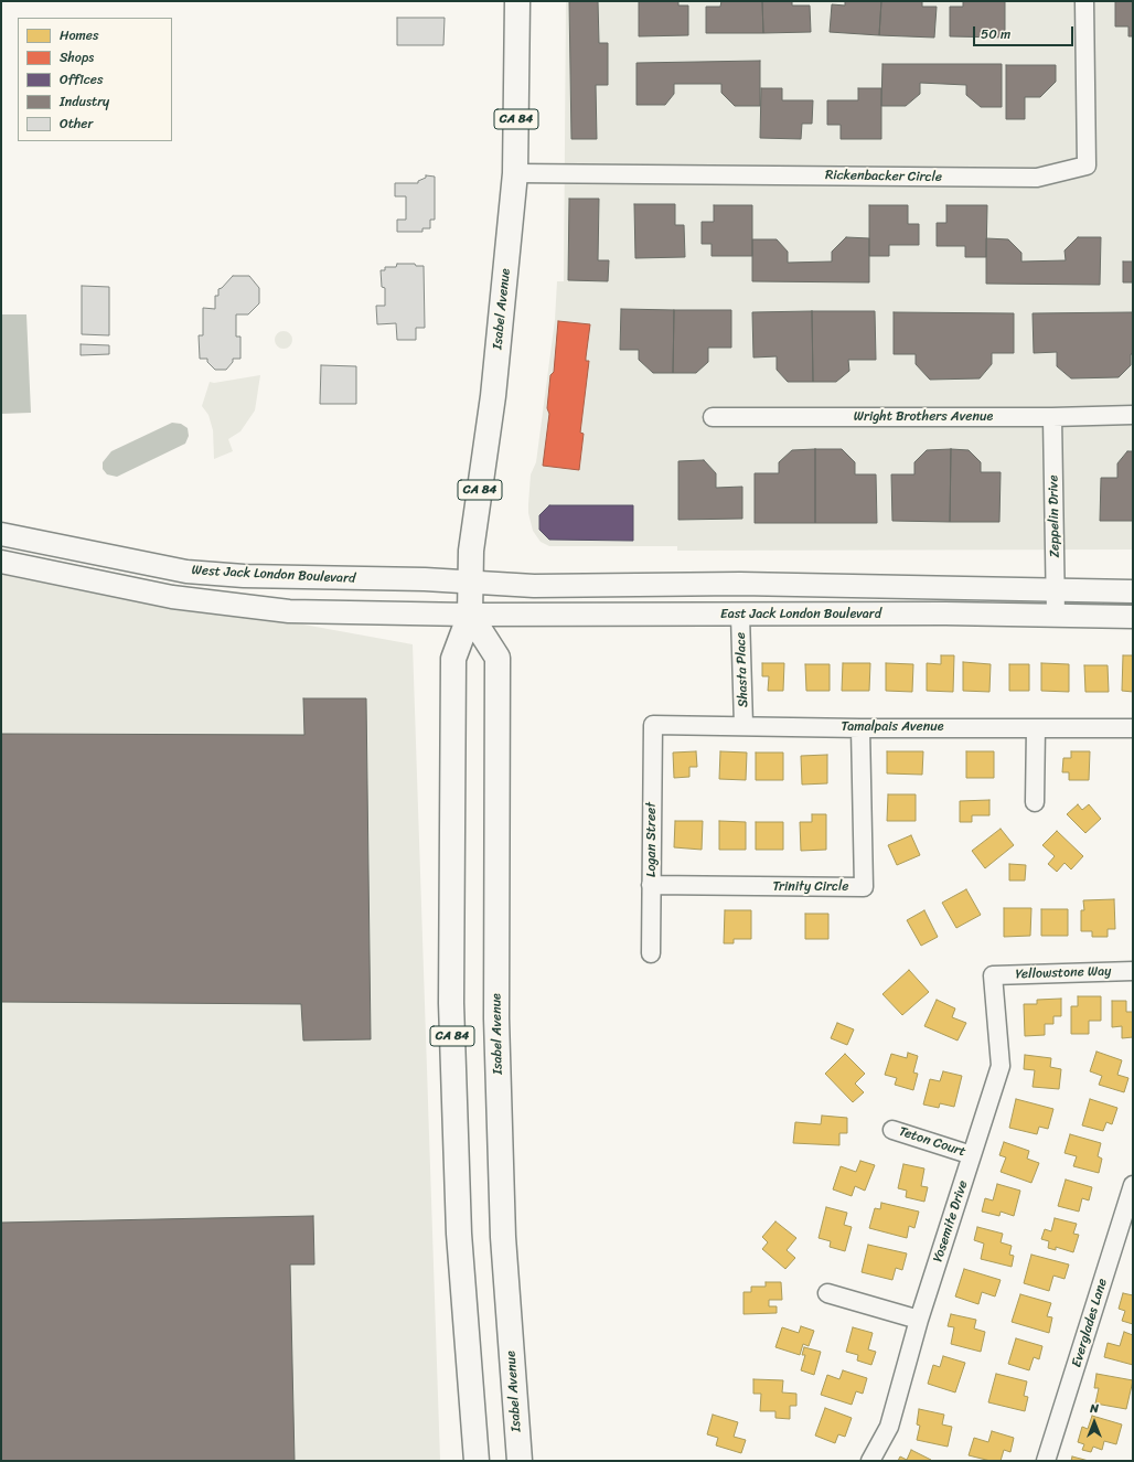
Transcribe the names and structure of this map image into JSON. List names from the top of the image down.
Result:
{
  "streets": {
    "highway": ["CA 84", "Isabel Avenue"],
    "main road": ["West Jack London Boulevard", "East Jack London Boulevard"],
    "street": [
      "Rickenbacker Circle",
      "Wright Brothers Avenue",
      "Zeppelin Drive",
      "Shasta Place",
      "Tamalpais Avenue",
      "Logan Street",
      "Trinity Circle",
      "Yellowstone Way",
      "Teton Court",
      "Yosemite Drive",
      "Everglades Lane"
    ]
  },
  "crossings": [
    ["Rickenbacker Circle", "Isabel Avenue"],
    ["Isabel Avenue", "West Jack London Boulevard"],
    ["Isabel Avenue", "East Jack London Boulevard"],
    ["Wright Brothers Avenue", "Zeppelin Drive"],
    ["Zeppelin Drive", "East Jack London Boulevard"],
    ["East Jack London Boulevard", "Shasta Place"],
    ["Shasta Place", "Tamalpais Avenue"],
    ["Tamalpais Avenue", "Logan Street"],
    ["Tamalpais Avenue", "Trinity Circle"],
    ["Logan Street", "Trinity Circle"],
    ["Yellowstone Way", "Yosemite Drive"],
    ["Teton Court", "Yosemite Drive"]
  ],
  "legend": [
    "Homes",
    "Shops",
    "Offices",
    "Industry",
    "Other"
  ],
  "scale_bar": "50 m",
  "north": "top"
}
